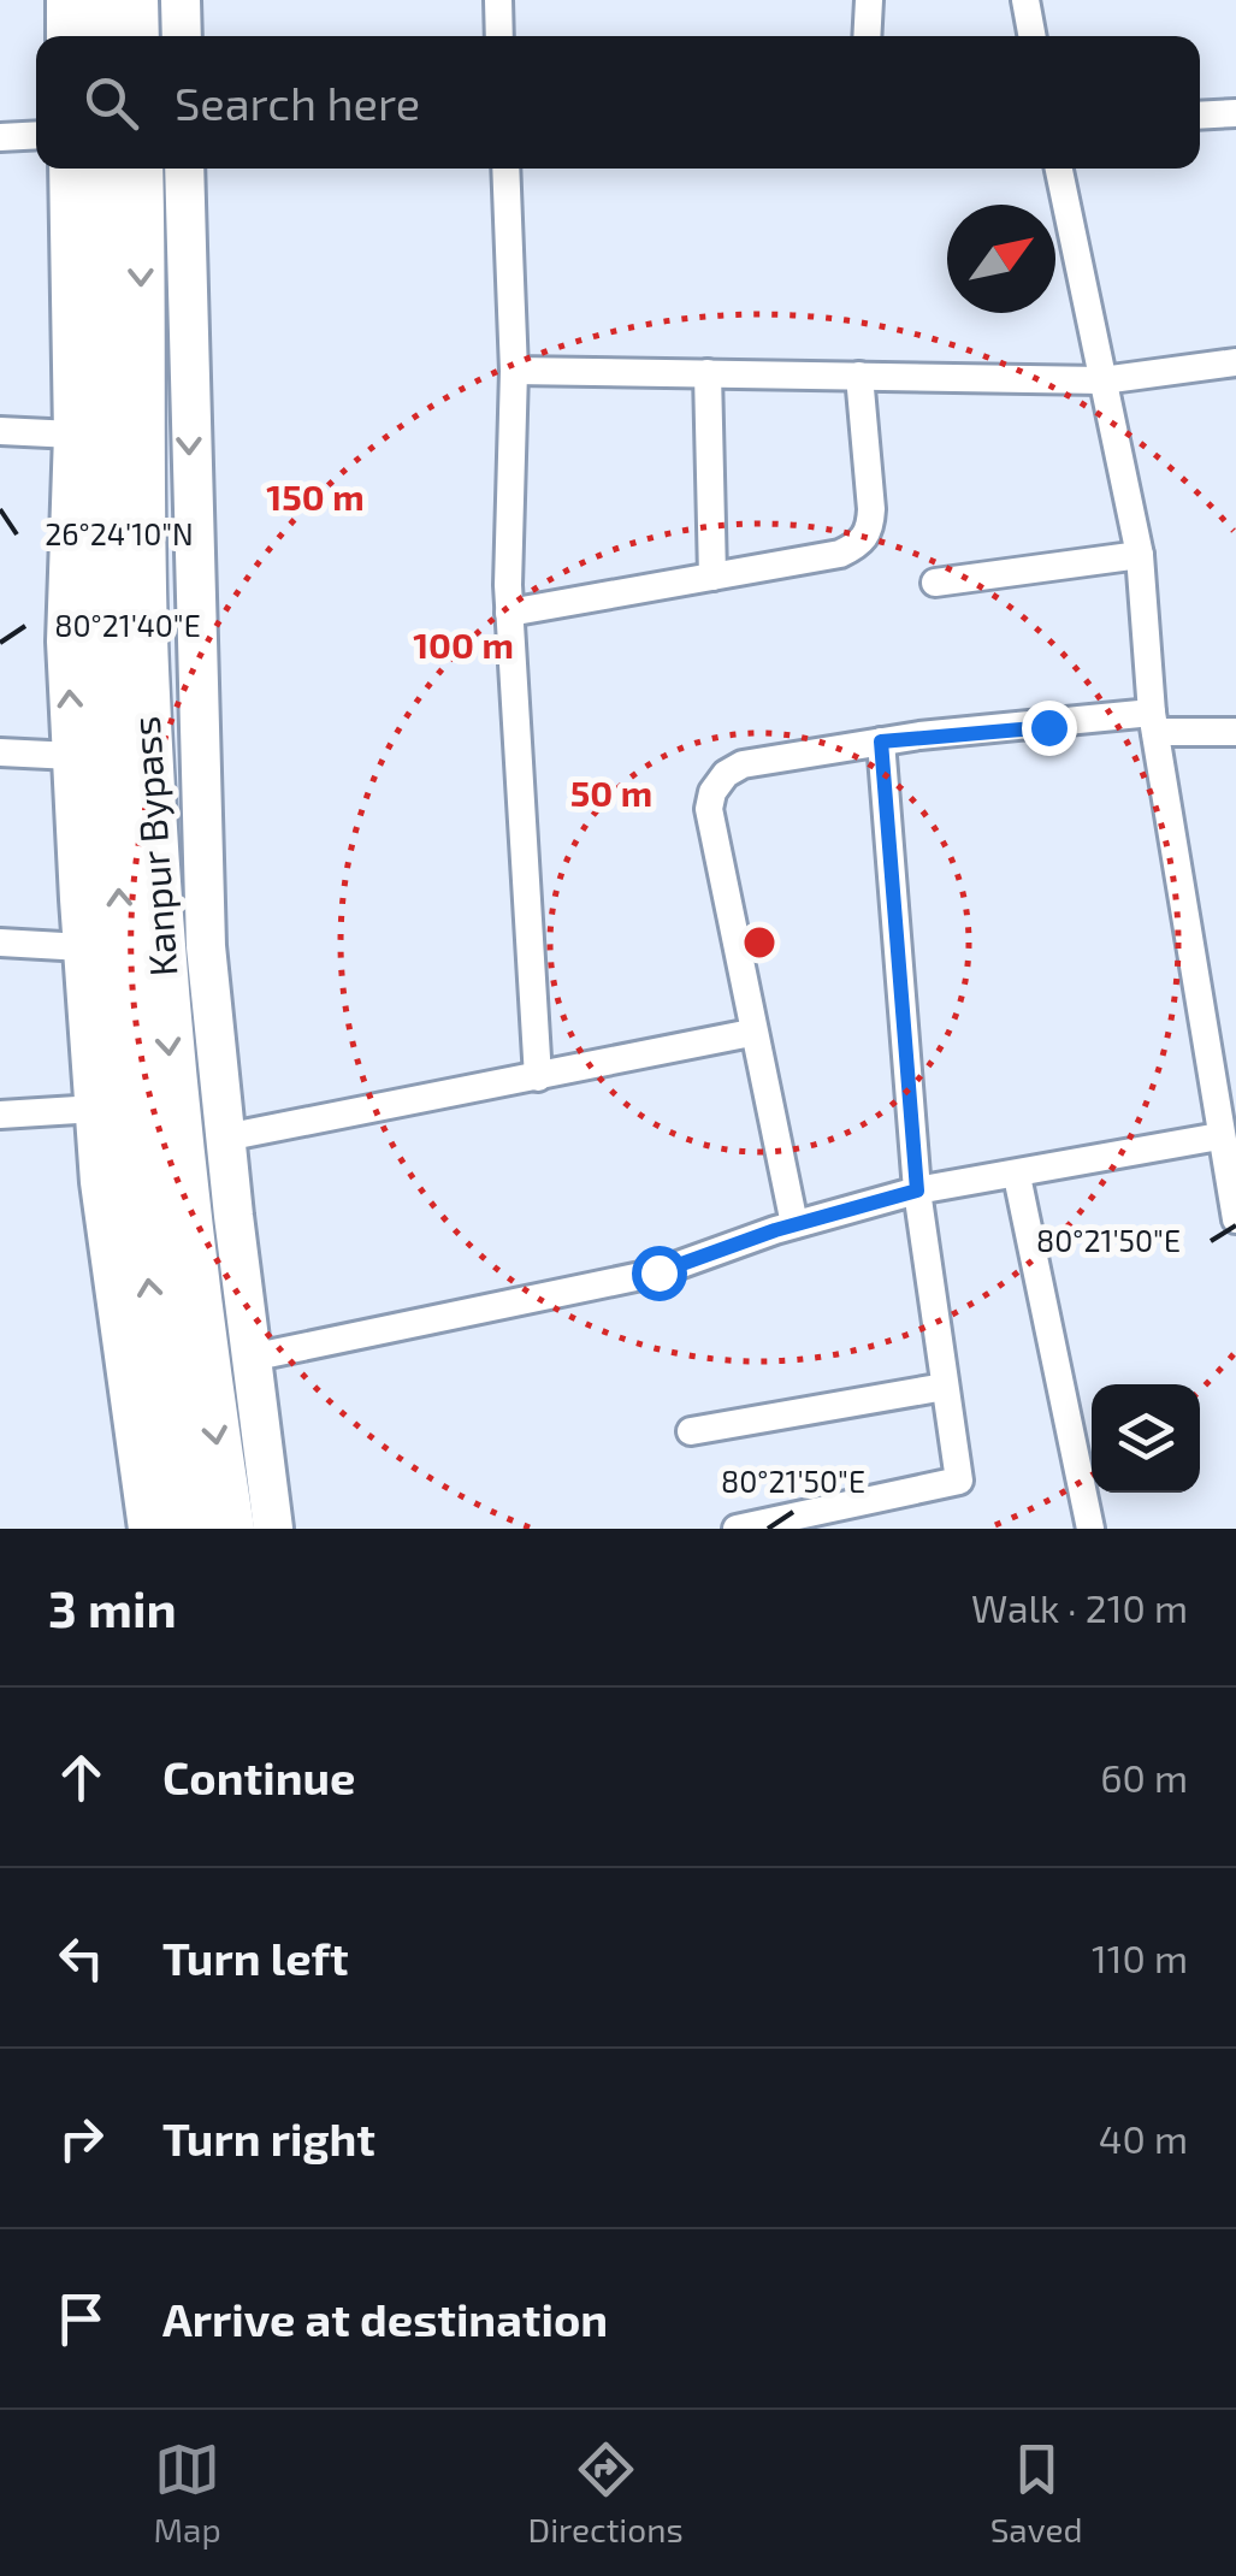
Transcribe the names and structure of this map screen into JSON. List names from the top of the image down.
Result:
{
  "streets": {
    "highway": ["Kanpur Bypass"]
  },
  "north": "top right",
  "page": {
    "search": "Search here",
    "heading": ["3 min", "Walk · 210 m"],
    "list": [
      ["Continue", "60 m"],
      ["Turn left", "110 m"],
      ["Turn right", "40 m"],
      "Arrive at destination"
    ],
    "nav": ["Map", "Directions", "Saved"]
  },
  "coordinates": ["26°24'10\"N", "80°21'40\"E", "80°21'50\"E"],
  "rings": ["150 m", "100 m", "50 m"]
}
